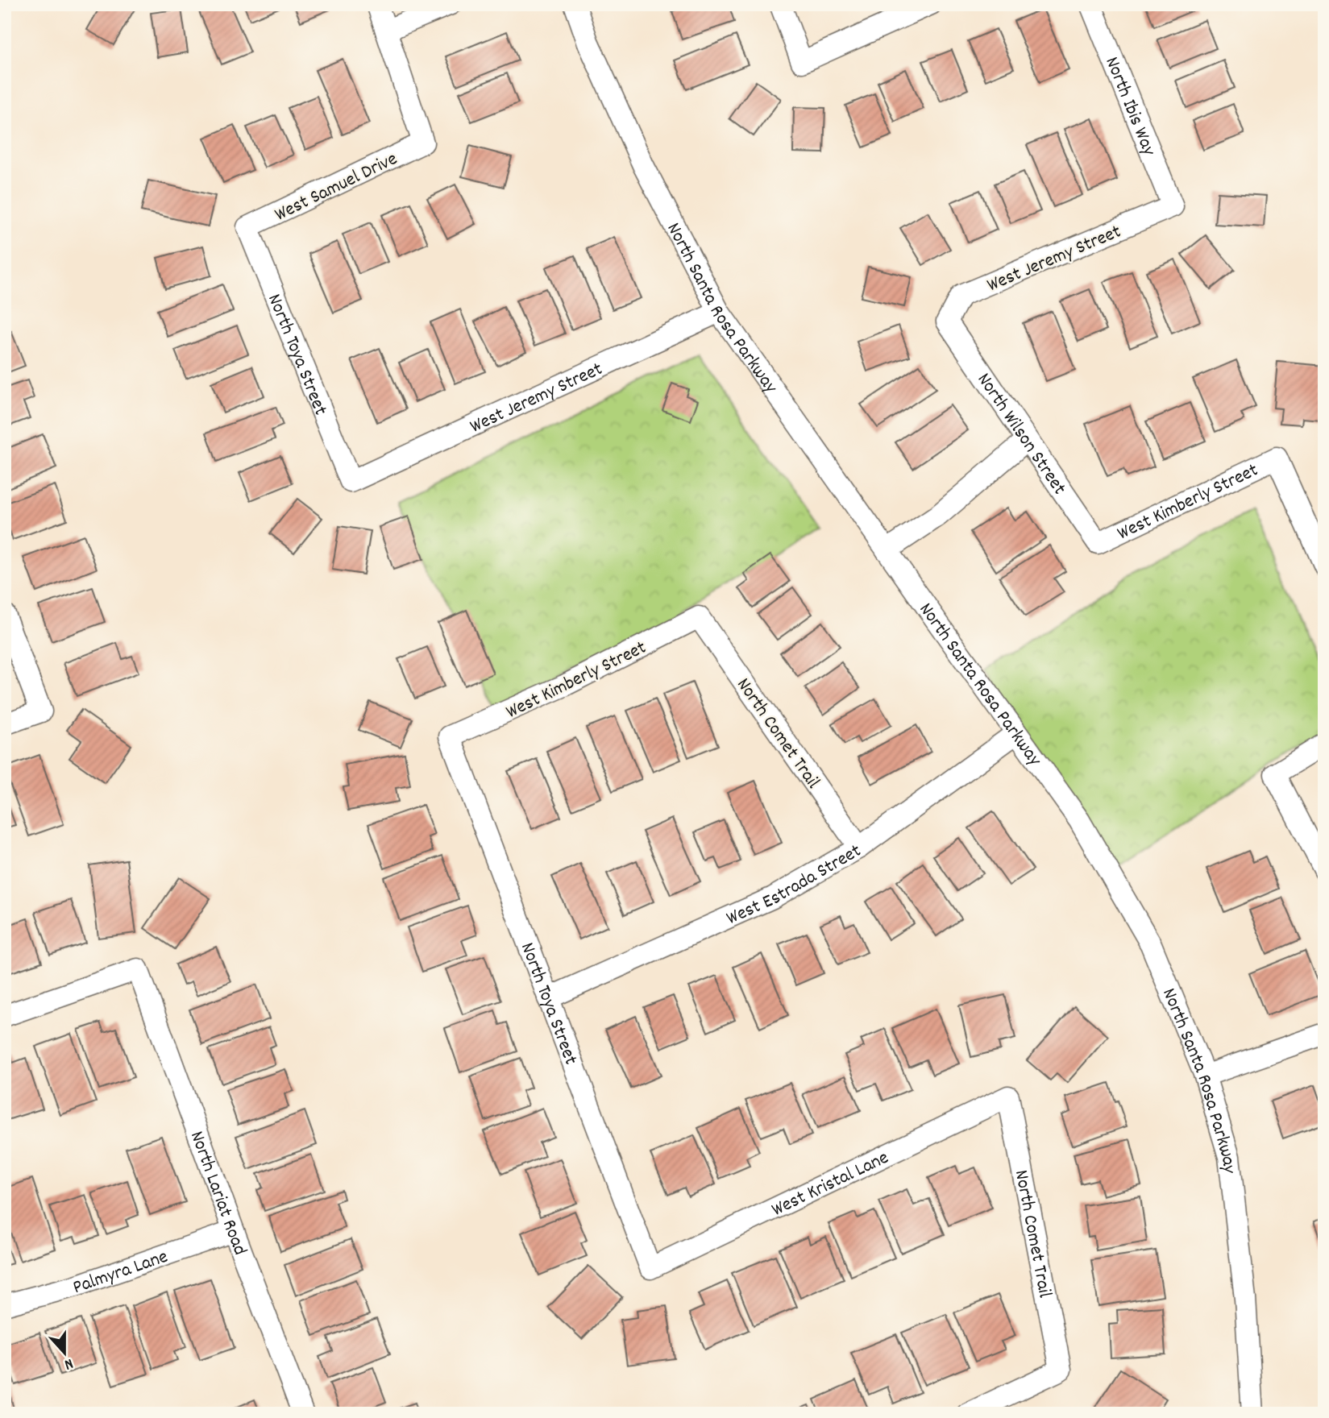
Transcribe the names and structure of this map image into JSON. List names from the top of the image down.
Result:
{
  "streets": {
    "street": [
      "North Ibis Way",
      "West Samuel Drive",
      "West Jeremy Street",
      "North Santa Rosa Parkway",
      "North Toya Street",
      "North Wilson Street",
      "West Kimberly Street",
      "North Comet Trail",
      "West Estrada Street",
      "West Kristal Lane",
      "North Lariat Road",
      "Palmyra Lane"
    ]
  },
  "crossings": [
    ["North Ibis Way", "West Jeremy Street"],
    ["West Samuel Drive", "North Toya Street"],
    ["West Jeremy Street", "North Santa Rosa Parkway"],
    ["West Jeremy Street", "North Toya Street"],
    ["West Jeremy Street", "North Wilson Street"],
    ["North Santa Rosa Parkway", "West Estrada Street"],
    ["North Toya Street", "West Kimberly Street"],
    ["North Toya Street", "West Estrada Street"],
    ["North Toya Street", "West Kristal Lane"],
    ["North Wilson Street", "West Kimberly Street"],
    ["West Kimberly Street", "North Comet Trail"],
    ["North Comet Trail", "West Estrada Street"],
    ["North Comet Trail", "West Kristal Lane"],
    ["North Lariat Road", "Palmyra Lane"]
  ],
  "north": "bottom"
}
